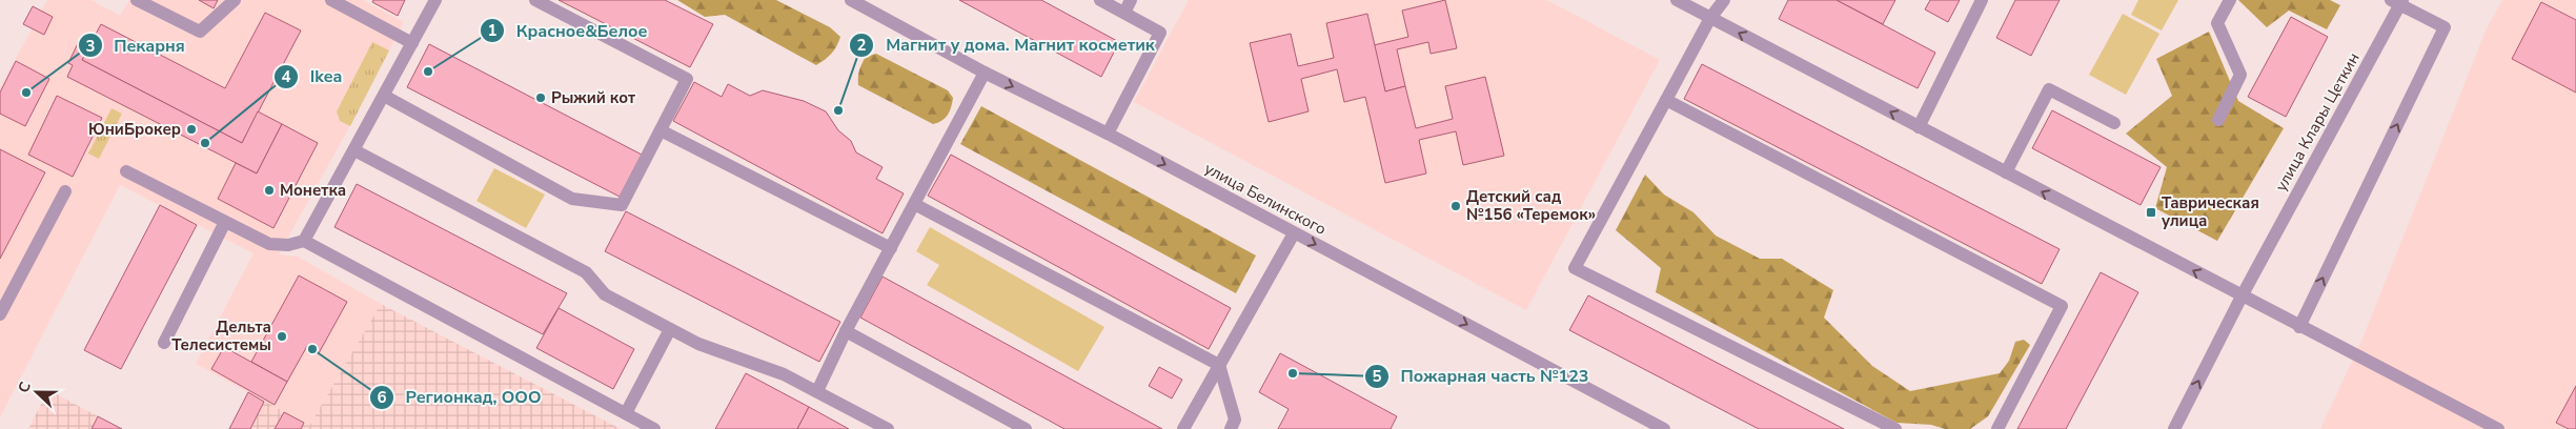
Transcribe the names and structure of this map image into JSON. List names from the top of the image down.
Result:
{
  "streets": {
    "street": ["улица Клары Цеткин", "улица Белинского"]
  },
  "one_way": ["улица Белинского"],
  "places": {
    "other": [
      "Красное&Белое",
      "Пекарня",
      "Рыжий кот",
      "Магнит у дома. Магнит косметик",
      "ЮниБрокер",
      "Ikea",
      "Монетка",
      "Детский сад №156 «Теремок»",
      "Дельта Телесистемы",
      "Регионкад, ООО",
      "Пожарная часть №123"
    ],
    "transit": ["Таврическая улица"]
  },
  "north": "left"
}
